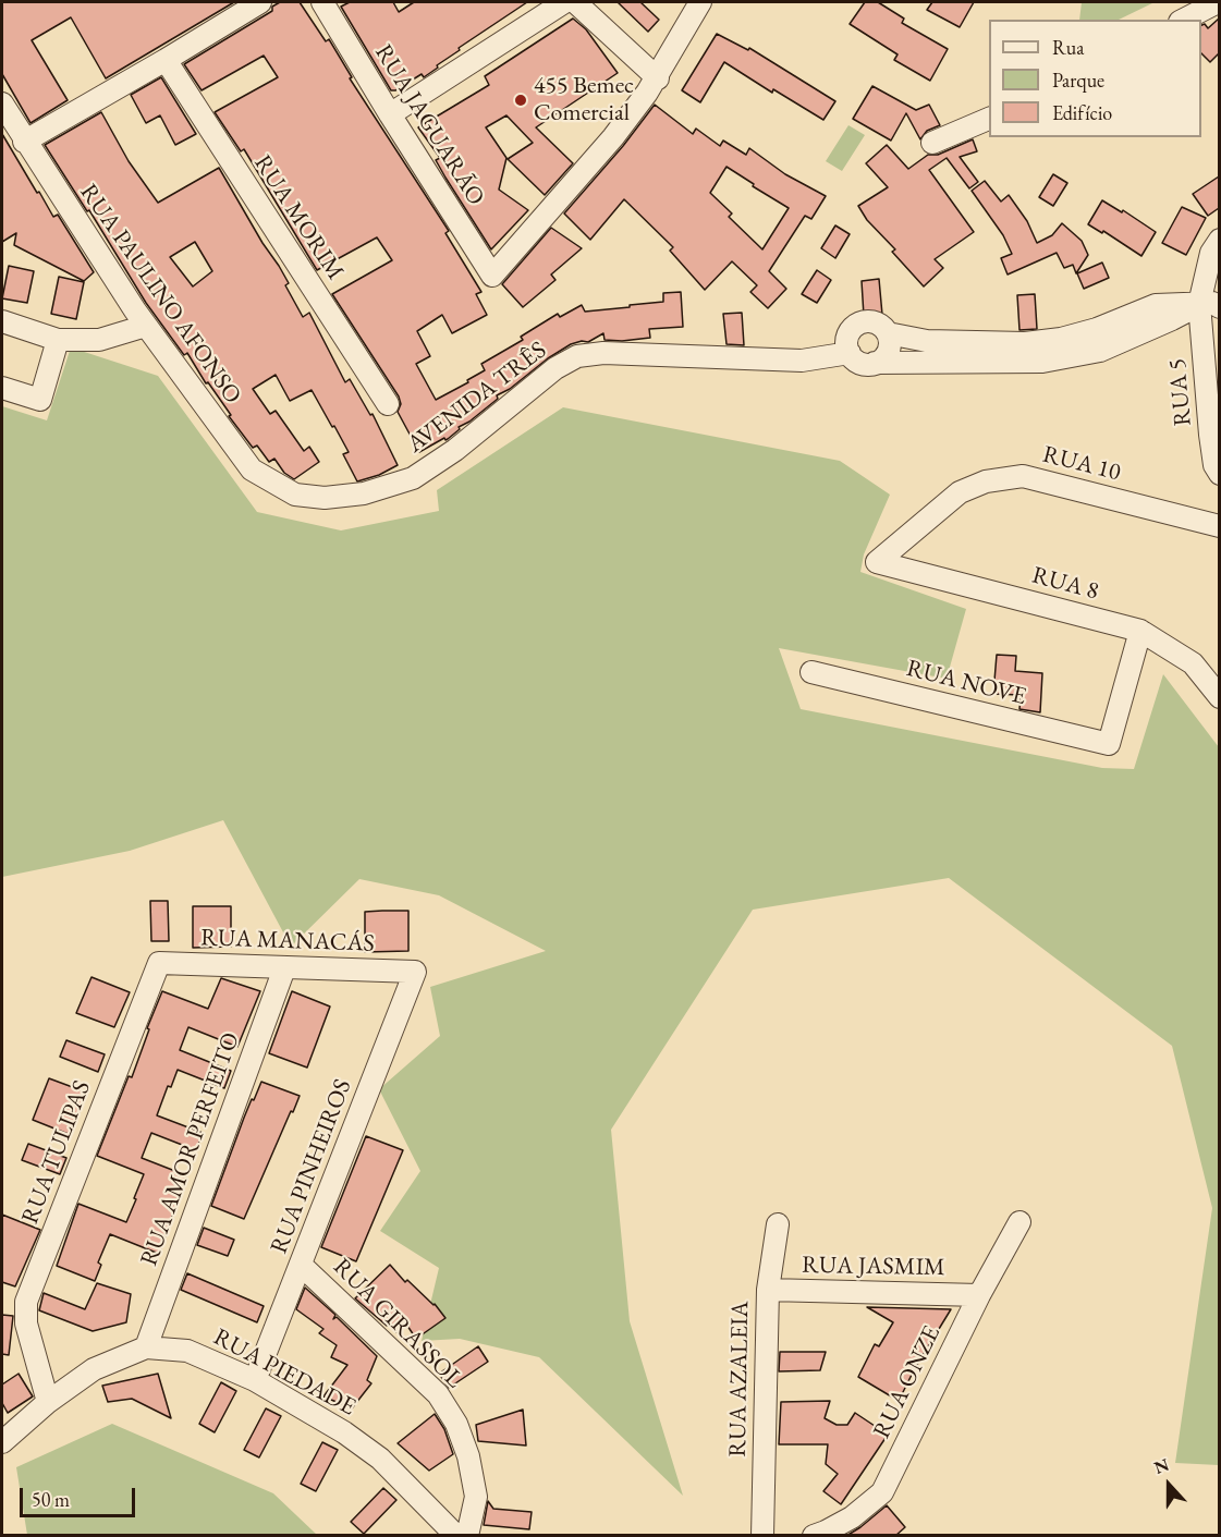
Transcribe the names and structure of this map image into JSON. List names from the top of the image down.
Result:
{
  "streets": {
    "street": [
      "RUA JAGUARÃO",
      "RUA MORIM",
      "RUA PAULINO AFONSO",
      "RUA 5",
      "AVENIDA TRÊS",
      "RUA 10",
      "RUA 8",
      "RUA NOVE",
      "RUA MANACÁS",
      "RUA AMOR PERFEITO",
      "RUA TULIPAS",
      "RUA PINHEIROS",
      "RUA JASMIM",
      "RUA GIRASSOL",
      "RUA PIEDADE",
      "RUA AZALEIA",
      "RUA ONZE"
    ]
  },
  "crossings": [
    ["RUA PAULINO AFONSO", "AVENIDA TRÊS"],
    ["RUA 10", "RUA 8"],
    ["RUA 8", "RUA NOVE"],
    ["RUA MANACÁS", "RUA AMOR PERFEITO"],
    ["RUA MANACÁS", "RUA TULIPAS"],
    ["RUA MANACÁS", "RUA PINHEIROS"],
    ["RUA AMOR PERFEITO", "RUA PIEDADE"],
    ["RUA TULIPAS", "RUA PIEDADE"],
    ["RUA PINHEIROS", "RUA GIRASSOL"],
    ["RUA PINHEIROS", "RUA PIEDADE"],
    ["RUA JASMIM", "RUA AZALEIA"],
    ["RUA JASMIM", "RUA ONZE"]
  ],
  "places": ["455 Bemec Comercial"],
  "legend": ["Rua", "Parque", "Edifício"],
  "scale_bar": "50 m",
  "north": "top"
}
